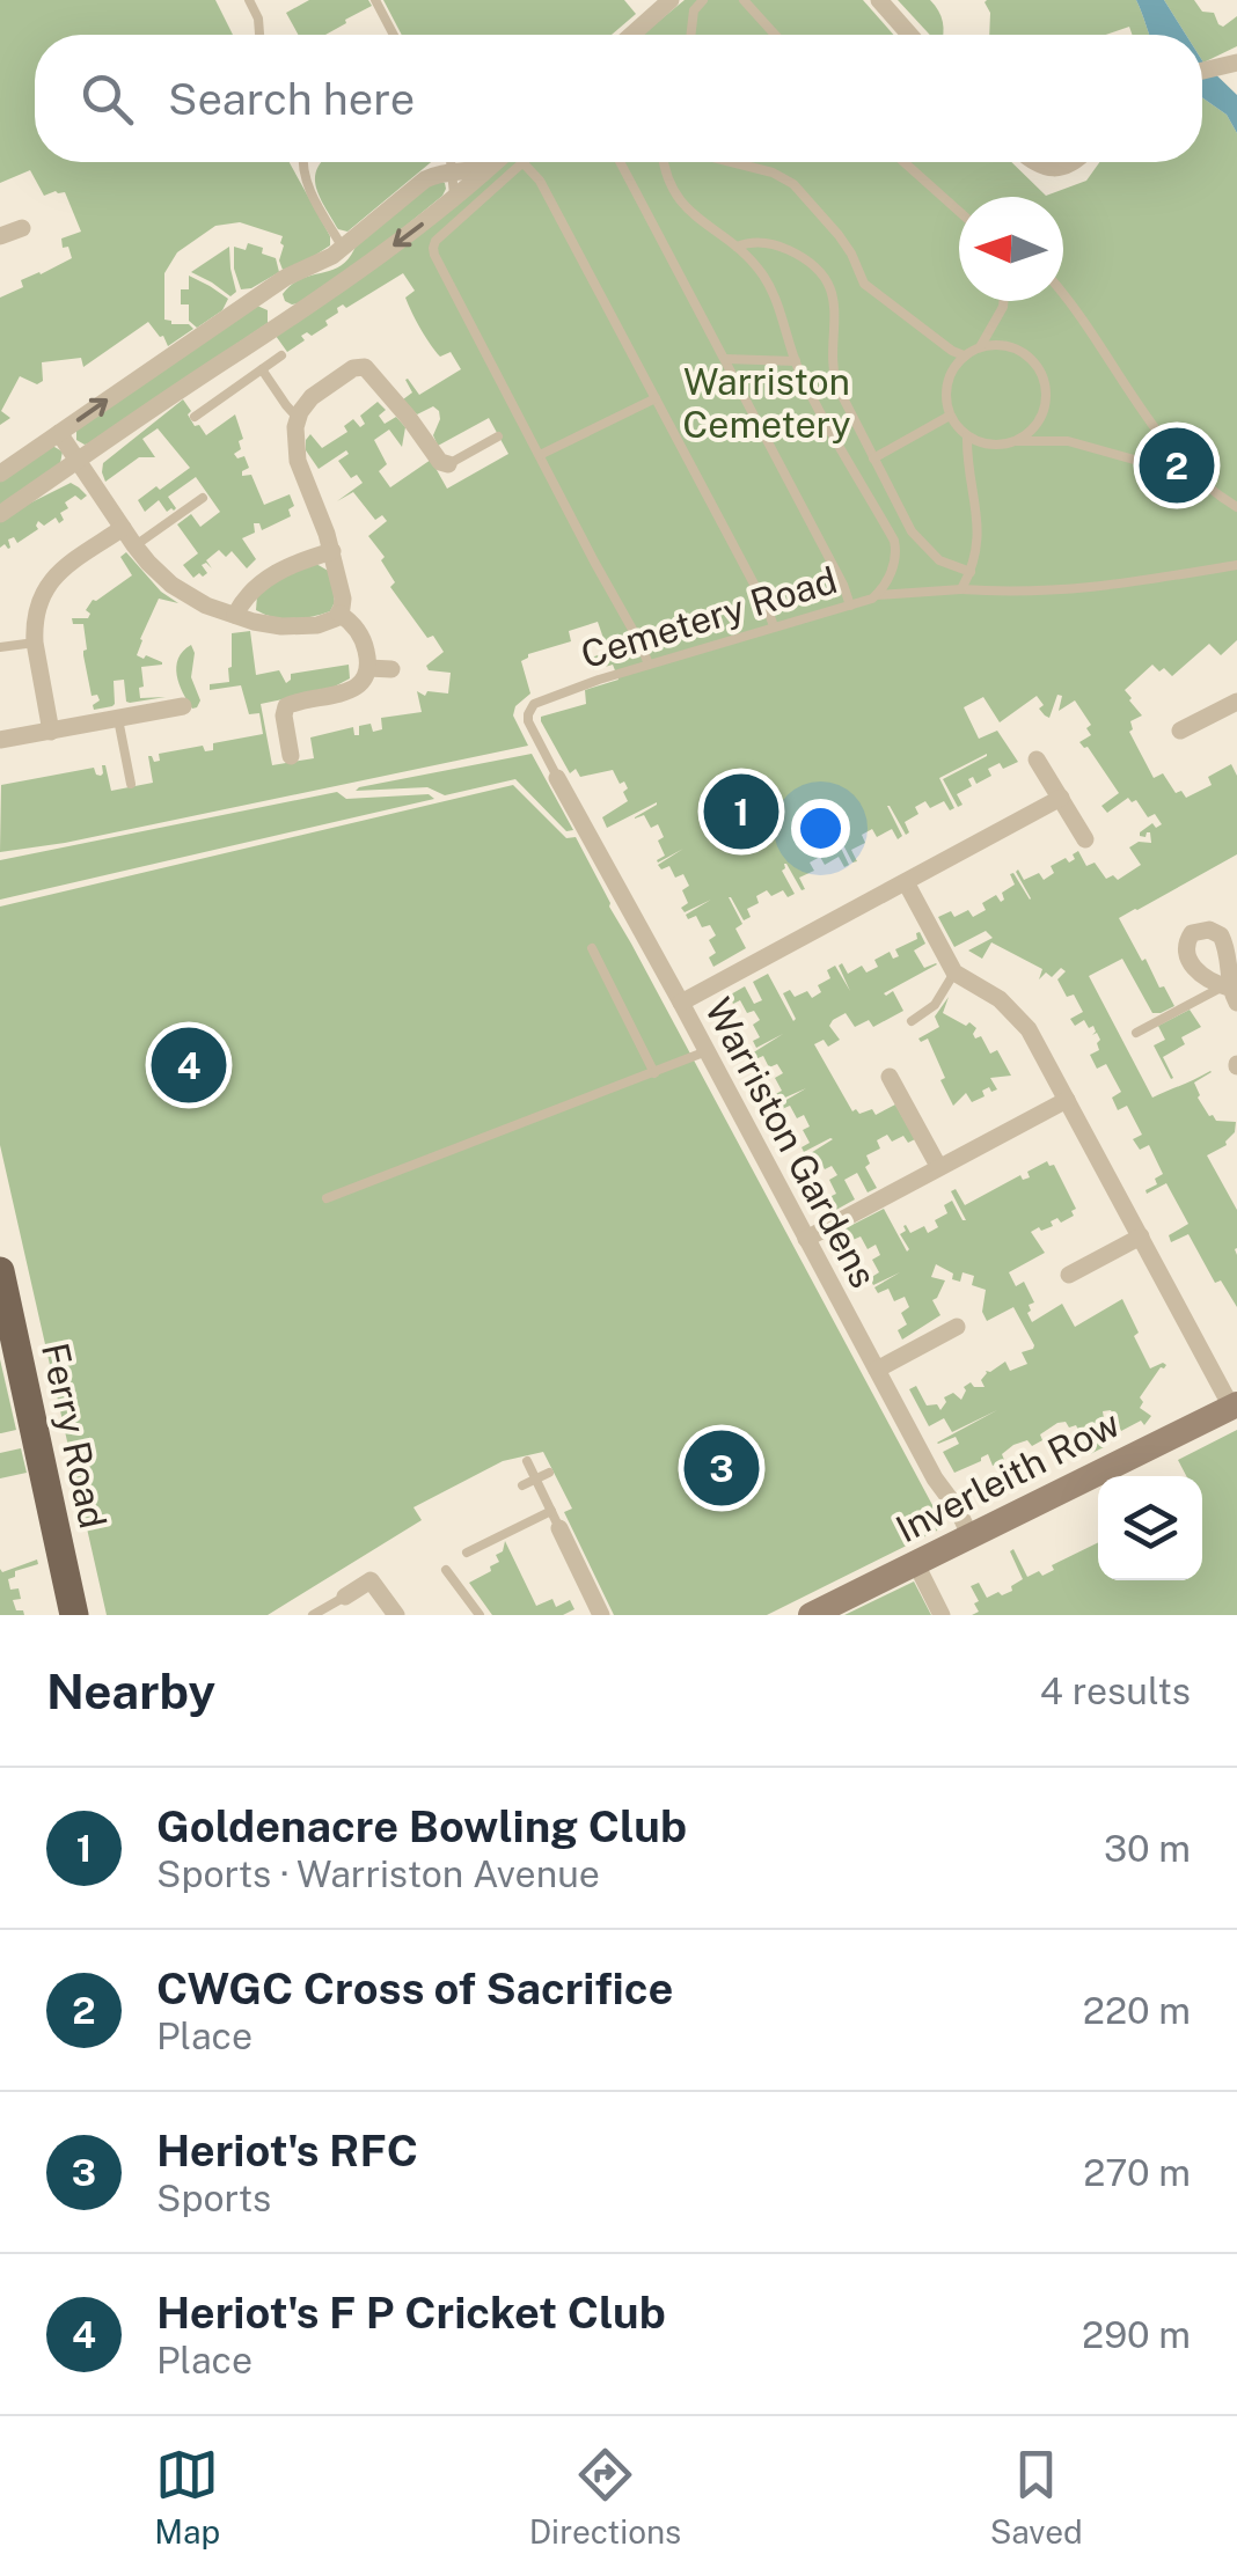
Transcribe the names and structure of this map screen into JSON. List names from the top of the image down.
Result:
{
  "streets": {
    "main road": ["Ferry Road", "Inverleith Row"],
    "street": ["Warriston Gardens"],
    "lane": ["Cemetery Road"]
  },
  "crossings": [
    ["Cemetery Road", "Warriston Gardens"],
    ["Warriston Gardens", "Inverleith Row"]
  ],
  "parks": ["Warriston Cemetery"],
  "north": "left",
  "page": {
    "search": "Search here",
    "pins": [
      "2",
      "1",
      "4",
      "3"
    ],
    "heading": ["Nearby", "4 results"],
    "list": [
      {
        "mark": "1",
        "name": "Goldenacre Bowling Club",
        "note": "Sports · Warriston Avenue",
        "value": "30 m"
      },
      {
        "mark": "2",
        "name": "CWGC Cross of Sacrifice",
        "note": "Place",
        "value": "220 m"
      },
      {
        "mark": "3",
        "name": "Heriot's RFC",
        "note": "Sports",
        "value": "270 m"
      },
      {
        "mark": "4",
        "name": "Heriot's F P Cricket Club",
        "note": "Place",
        "value": "290 m"
      }
    ],
    "nav": ["Map", "Directions", "Saved"]
  }
}
